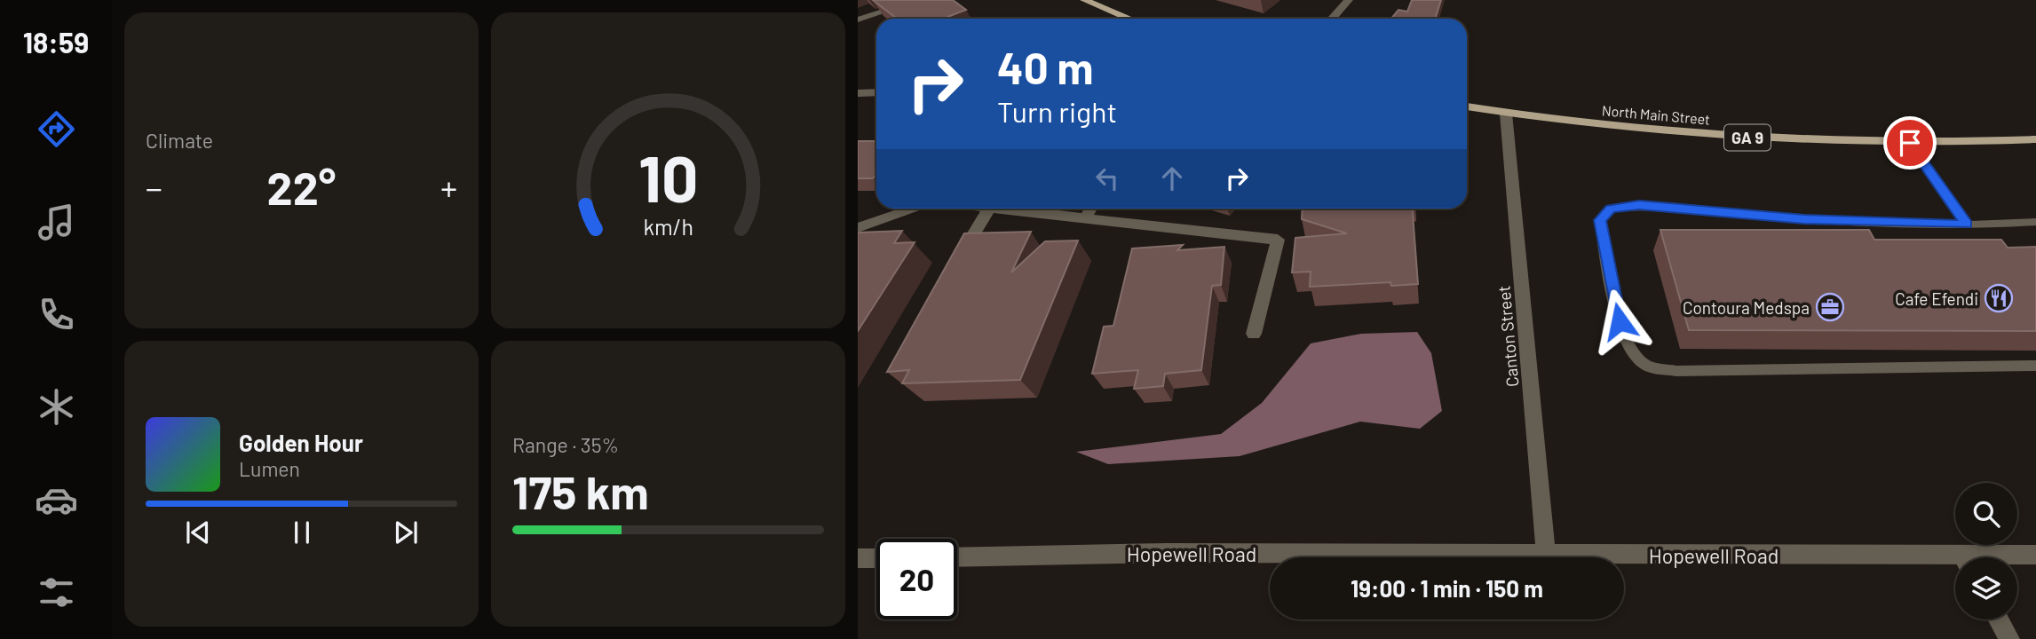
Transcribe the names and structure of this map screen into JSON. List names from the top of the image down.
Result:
{
  "streets": {
    "main road": ["North Main Street", "GA 9"],
    "street": ["Canton Street", "Hopewell Road"]
  },
  "crossings": [
    ["North Main Street", "Canton Street"],
    ["Canton Street", "Hopewell Road"]
  ],
  "places": {
    "restaurant": ["Cafe Efendi"],
    "office": ["Contoura Medspa"]
  },
  "page": {
    "tabs": "18:59",
    "tile": [
      "Climate",
      ["Range · 35%", "175 km"]
    ],
    "turn": ["40 m", "Turn right"],
    "heat": ["−", "22°", "+"],
    "song": ["Golden Hour", "Lumen"],
    "limit": "20",
    "trip": "19:00 · 1 min · 150 m",
    "gauge": ["10", "km/h"]
  }
}
